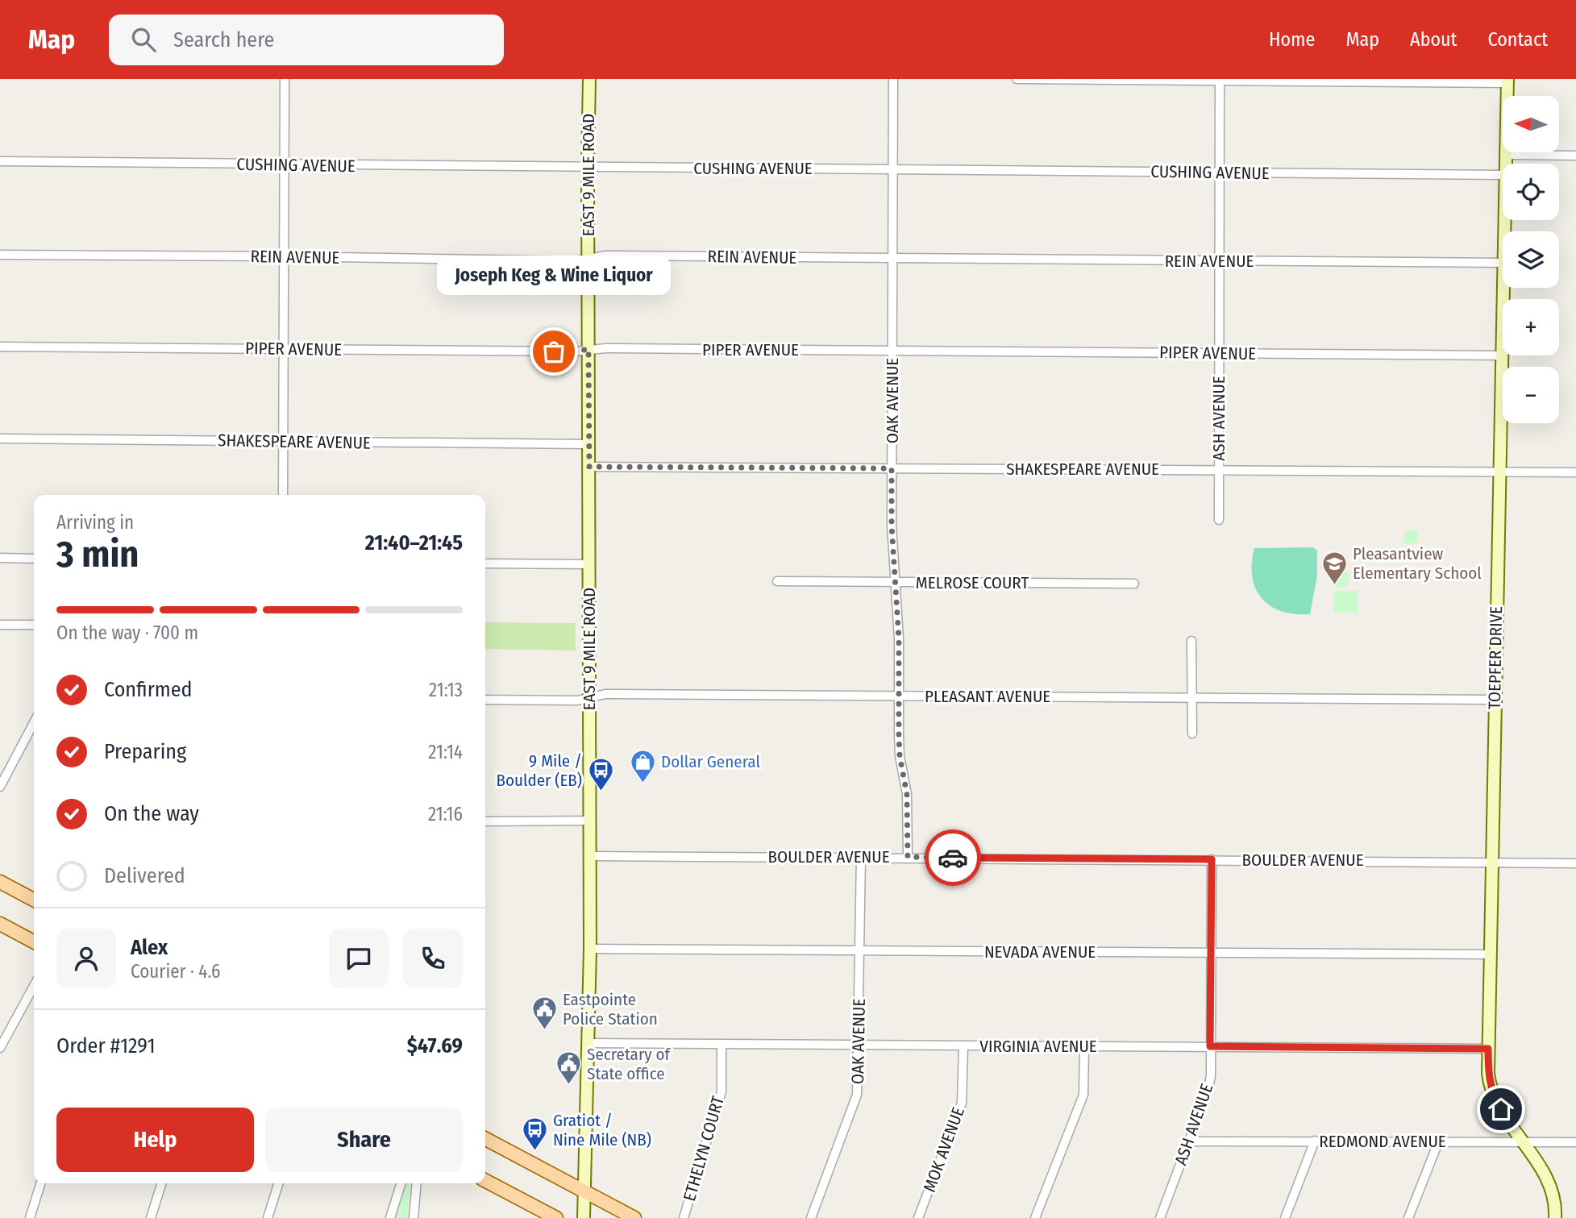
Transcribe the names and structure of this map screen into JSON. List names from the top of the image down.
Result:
{
  "streets": {
    "street": [
      "CUSHING AVENUE",
      "EAST 9 MILE ROAD",
      "REIN AVENUE",
      "PIPER AVENUE",
      "OAK AVENUE",
      "ASH AVENUE",
      "SHAKESPEARE AVENUE",
      "MELROSE COURT",
      "TOEPFER DRIVE",
      "PLEASANT AVENUE",
      "BOULDER AVENUE",
      "NEVADA AVENUE",
      "VIRGINIA AVENUE",
      "REDMOND AVENUE",
      "ETHELYN COURT",
      "MOK AVENUE"
    ]
  },
  "crossings": [
    ["CUSHING AVENUE", "EAST 9 MILE ROAD"],
    ["CUSHING AVENUE", "OAK AVENUE"],
    ["CUSHING AVENUE", "ASH AVENUE"],
    ["EAST 9 MILE ROAD", "REIN AVENUE"],
    ["EAST 9 MILE ROAD", "PIPER AVENUE"],
    ["EAST 9 MILE ROAD", "SHAKESPEARE AVENUE"],
    ["EAST 9 MILE ROAD", "PLEASANT AVENUE"],
    ["EAST 9 MILE ROAD", "BOULDER AVENUE"],
    ["EAST 9 MILE ROAD", "NEVADA AVENUE"],
    ["EAST 9 MILE ROAD", "VIRGINIA AVENUE"],
    ["REIN AVENUE", "OAK AVENUE"],
    ["REIN AVENUE", "ASH AVENUE"],
    ["PIPER AVENUE", "OAK AVENUE"],
    ["PIPER AVENUE", "ASH AVENUE"],
    ["PIPER AVENUE", "TOEPFER DRIVE"],
    ["OAK AVENUE", "SHAKESPEARE AVENUE"],
    ["OAK AVENUE", "MELROSE COURT"],
    ["OAK AVENUE", "PLEASANT AVENUE"],
    ["OAK AVENUE", "BOULDER AVENUE"],
    ["OAK AVENUE", "NEVADA AVENUE"],
    ["OAK AVENUE", "VIRGINIA AVENUE"],
    ["ASH AVENUE", "SHAKESPEARE AVENUE"],
    ["ASH AVENUE", "BOULDER AVENUE"],
    ["ASH AVENUE", "NEVADA AVENUE"],
    ["ASH AVENUE", "VIRGINIA AVENUE"],
    ["ASH AVENUE", "REDMOND AVENUE"],
    ["SHAKESPEARE AVENUE", "TOEPFER DRIVE"],
    ["TOEPFER DRIVE", "PLEASANT AVENUE"],
    ["TOEPFER DRIVE", "BOULDER AVENUE"],
    ["TOEPFER DRIVE", "NEVADA AVENUE"],
    ["TOEPFER DRIVE", "VIRGINIA AVENUE"],
    ["TOEPFER DRIVE", "REDMOND AVENUE"],
    ["VIRGINIA AVENUE", "ETHELYN COURT"],
    ["VIRGINIA AVENUE", "MOK AVENUE"]
  ],
  "places": {
    "other": ["Joseph Keg & Wine Liquor"],
    "school or university": ["Pleasantview Elementary School"],
    "shop": ["Dollar General"],
    "bus stop": ["9 Mile / Boulder (EB)", "Gratiot / Nine Mile (NB)"],
    "public building": ["Eastpointe Police Station", "Secretary of State office"]
  },
  "north": "left",
  "page": {
    "header": "Map",
    "search": "Search here",
    "nav": [
      "Home",
      "Map",
      "About",
      "Contact"
    ],
    "map_buttons": ["+", "−"],
    "bubble": "Joseph Keg & Wine Liquor",
    "heading": ["3 min", "Arriving in", "21:40–21:45"],
    "panel": [
      "Alex",
      "Courier · 4.6",
      "Order #1291",
      "$47.69"
    ],
    "bar": "On the way · 700 m",
    "list": [
      ["Confirmed", "21:13"],
      ["Preparing", "21:14"],
      ["On the way", "21:16"],
      "Delivered"
    ],
    "buttons": ["Help", "Share"]
  }
}
